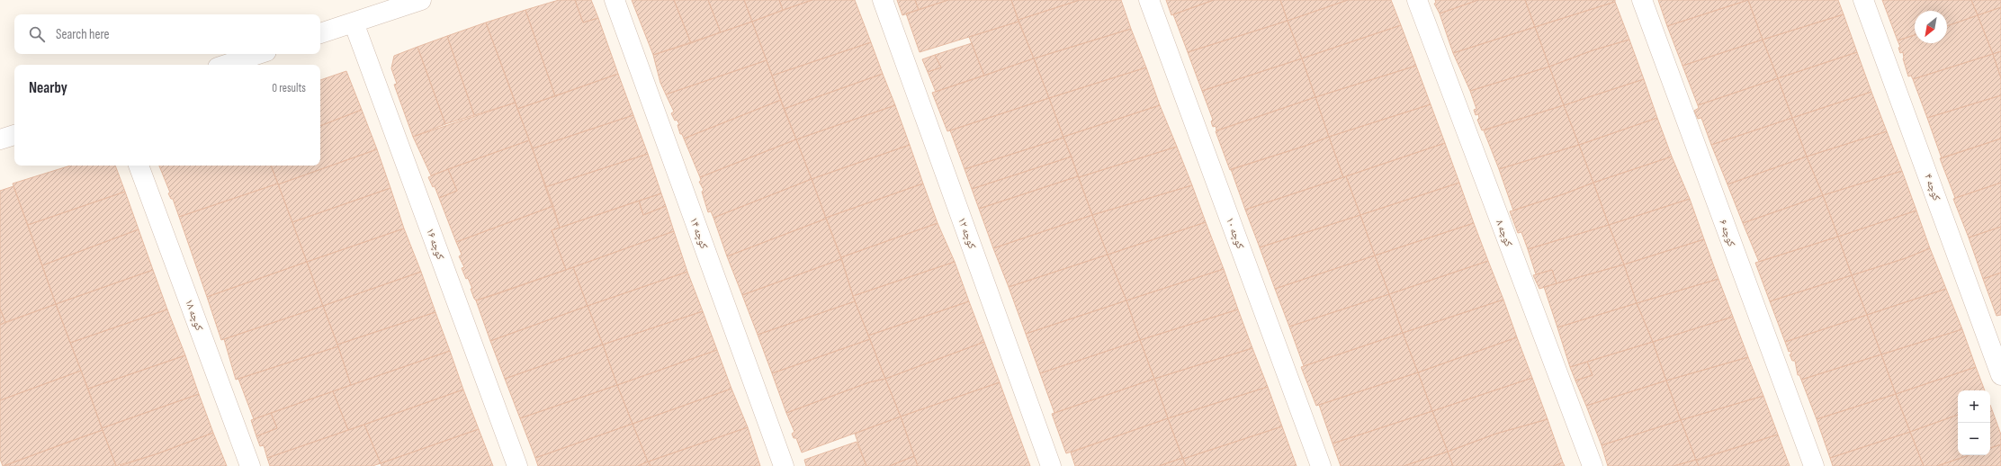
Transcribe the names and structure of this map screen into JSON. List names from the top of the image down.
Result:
{
  "streets": {
    "street": [
      "کوچه ۴",
      "کوچه ۱۴",
      "کوچه ۱۲",
      "کوچه ۱۰",
      "کوچه ۸",
      "کوچه ۶",
      "کوچه ۱۶",
      "کوچه ۱۸"
    ]
  },
  "north": "bottom left",
  "page": {
    "search": "Search here",
    "heading": ["Nearby", "0 results"],
    "map_buttons": ["+", "−"]
  }
}
